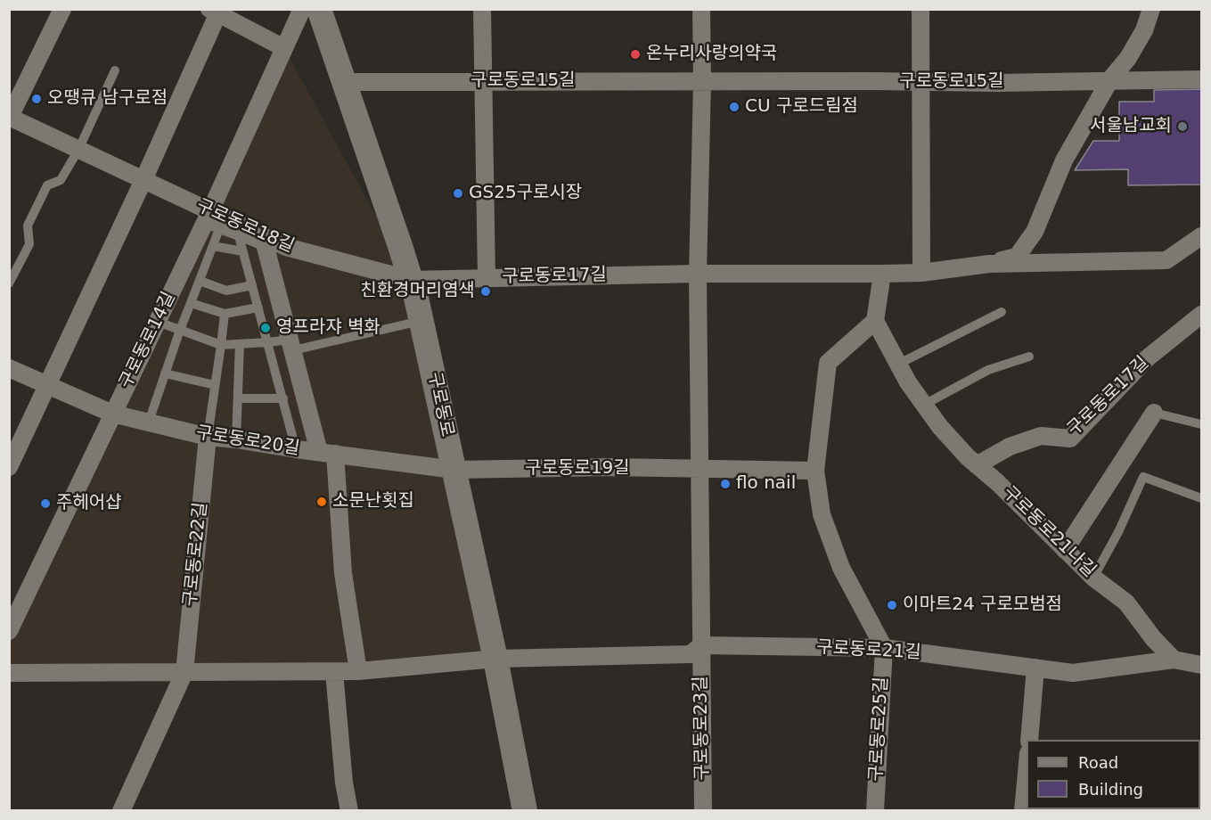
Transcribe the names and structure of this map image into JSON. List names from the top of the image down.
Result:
{
  "streets": {
    "main road": ["구로동로"],
    "street": [
      "구로동로15길",
      "구로동로18길",
      "구로동로17길",
      "구로동로14길",
      "구로동로20길",
      "구로동로19길",
      "구로동로21나길",
      "구로동로22길",
      "구로동로21길",
      "구로동로23길",
      "구로동로25길"
    ]
  },
  "crossings": [
    ["구로동로15길", "구로동로17길"],
    ["구로동로15길", "구로동로"],
    ["구로동로18길", "구로동로17길"],
    ["구로동로18길", "구로동로14길"],
    ["구로동로18길", "구로동로"],
    ["구로동로17길", "구로동로"],
    ["구로동로17길", "구로동로21나길"],
    ["구로동로14길", "구로동로20길"],
    ["구로동로", "구로동로20길"],
    ["구로동로", "구로동로19길"],
    ["구로동로", "구로동로21길"],
    ["구로동로20길", "구로동로19길"],
    ["구로동로20길", "구로동로22길"],
    ["구로동로21나길", "구로동로21길"],
    ["구로동로21길", "구로동로23길"],
    ["구로동로21길", "구로동로25길"]
  ],
  "places": [
    "온누리사랑의약국",
    "오땡큐 남구로점",
    "CU 구로드림점",
    "서울남교회",
    "GS25구로시장",
    "친환경머리염색",
    "영프라쟈 벽화",
    "flo nail",
    "소문난횟집",
    "주헤어샵",
    "이마트24 구로모범점"
  ],
  "legend": ["Road", "Building"]
}
